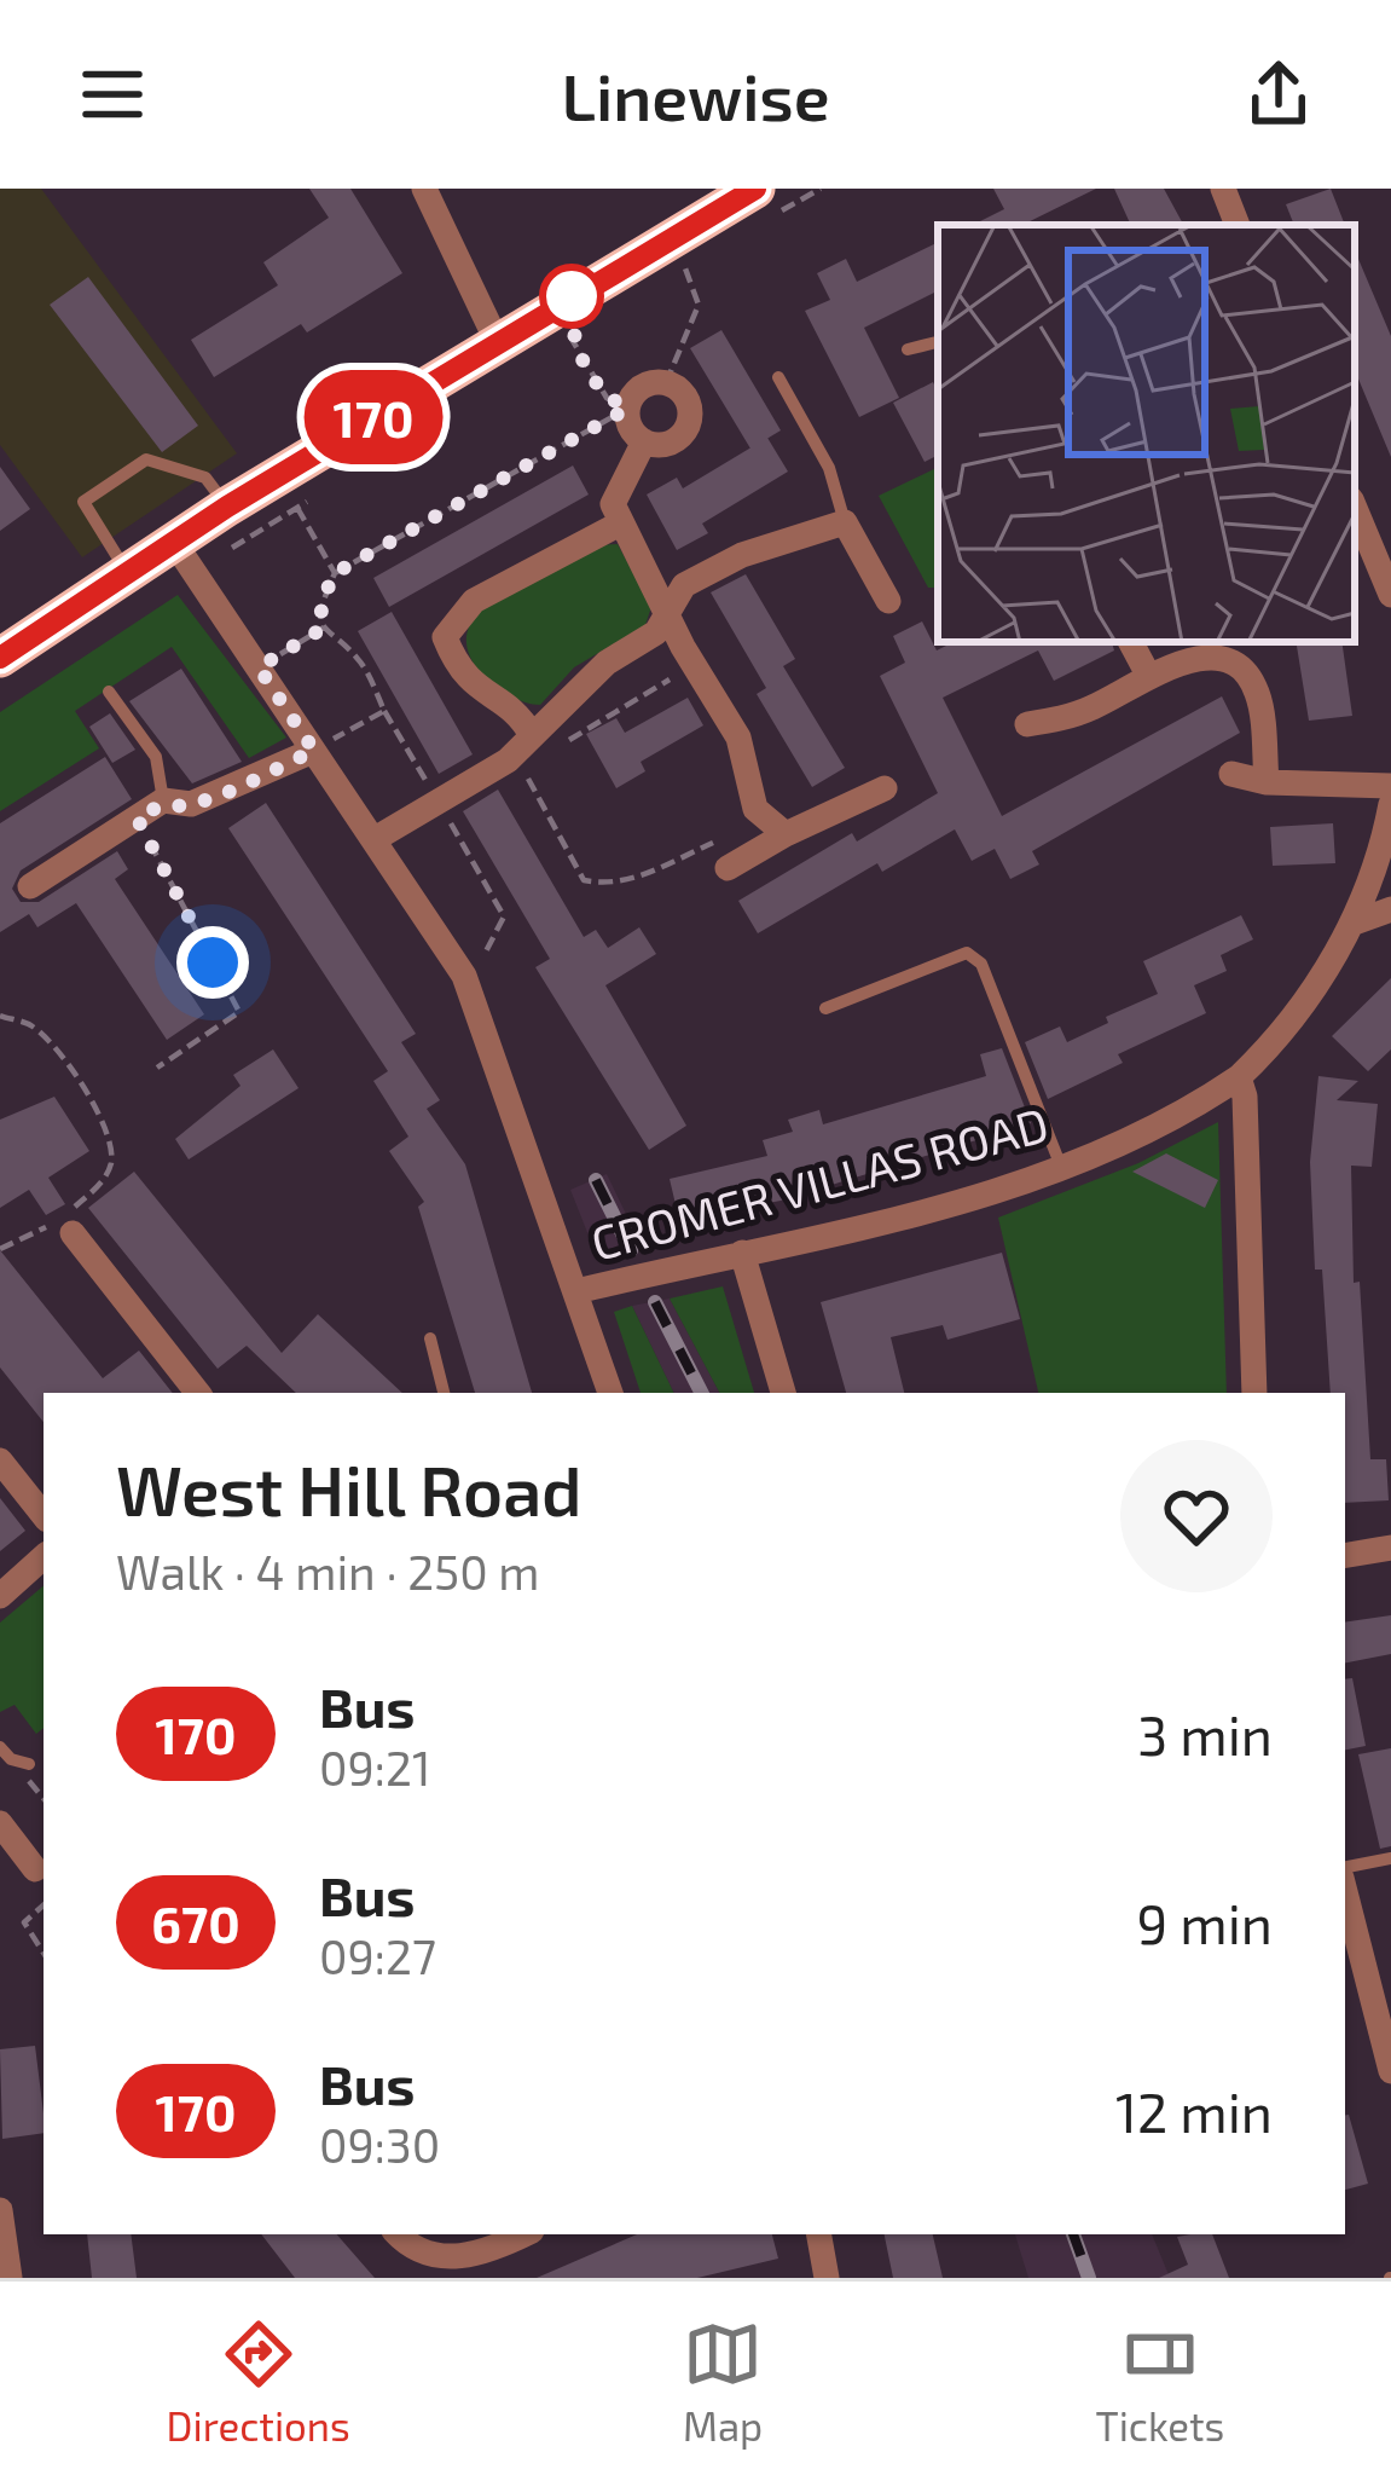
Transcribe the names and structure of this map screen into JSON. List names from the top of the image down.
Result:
{
  "streets": {
    "street": ["CROMER VILLAS ROAD"]
  },
  "lines": ["bus line 170"],
  "page": {
    "header": "Linewise",
    "on_map": "170",
    "heading": ["West Hill Road", "Walk · 4 min · 250 m"],
    "list": [
      {
        "mark": "170",
        "name": "Bus",
        "note": "09:21",
        "value": "3 min"
      },
      {
        "mark": "670",
        "name": "Bus",
        "note": "09:27",
        "value": "9 min"
      },
      {
        "mark": "170",
        "name": "Bus",
        "note": "09:30",
        "value": "12 min"
      }
    ],
    "tabs": ["Directions", "Map", "Tickets"]
  }
}
